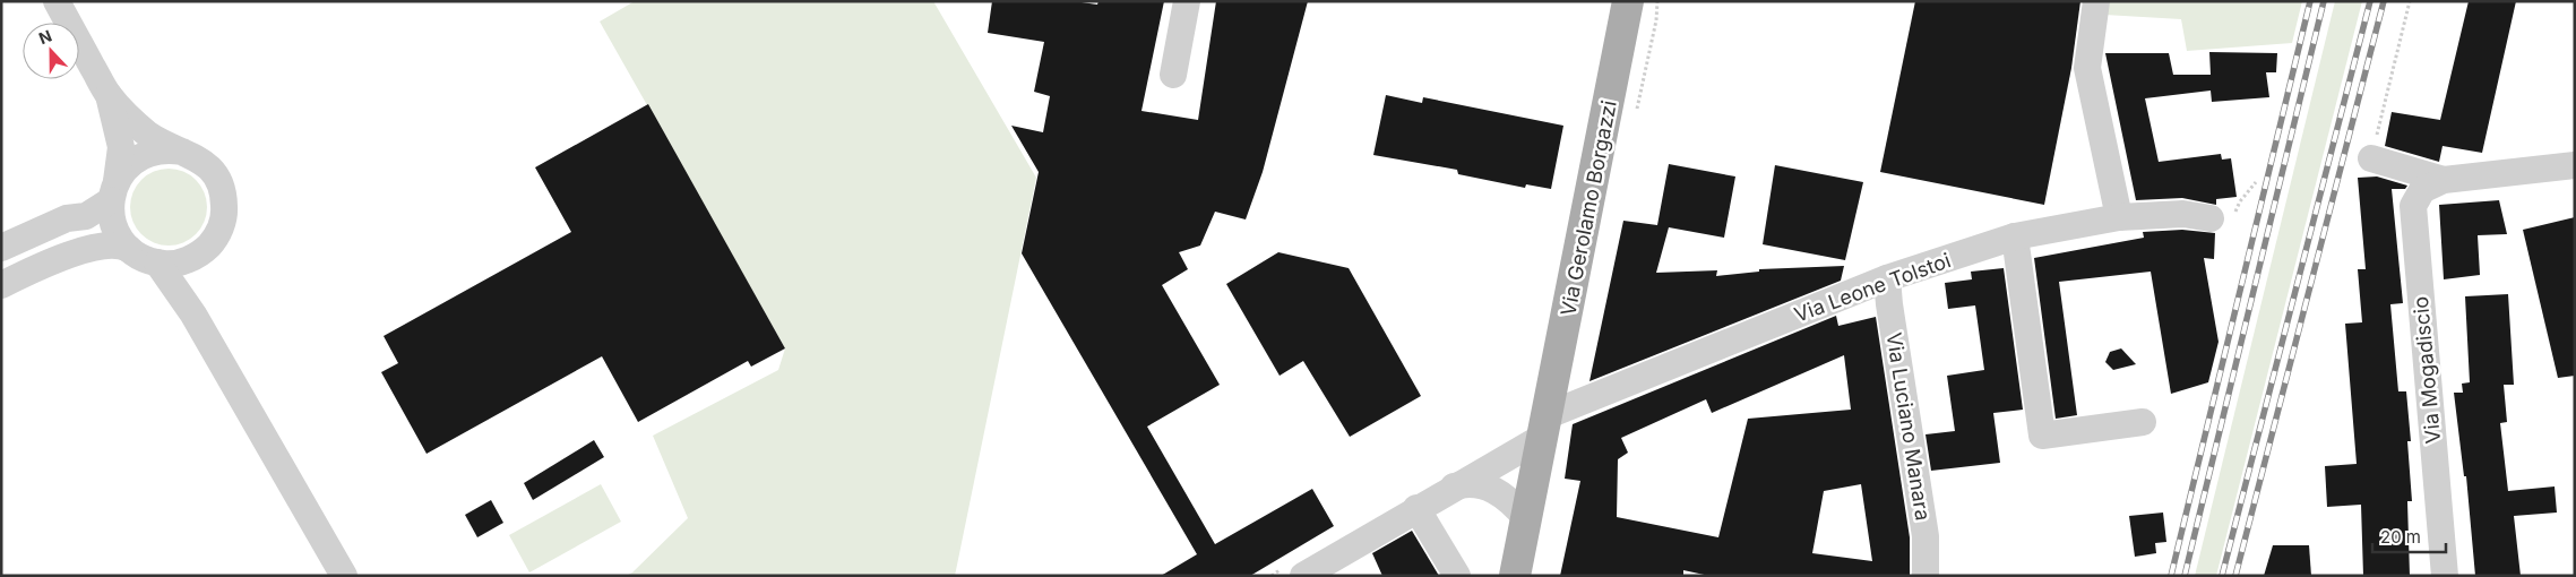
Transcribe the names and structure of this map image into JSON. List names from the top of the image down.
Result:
{
  "streets": {
    "main road": ["Via Gerolamo Borgazzi"],
    "street": ["Via Leone Tolstoi", "Via Mogadiscio", "Via Luciano Manara"]
  },
  "crossings": [
    ["Via Gerolamo Borgazzi", "Via Leone Tolstoi"],
    ["Via Leone Tolstoi", "Via Luciano Manara"]
  ],
  "scale_bar": "20 m",
  "north": "top"
}
